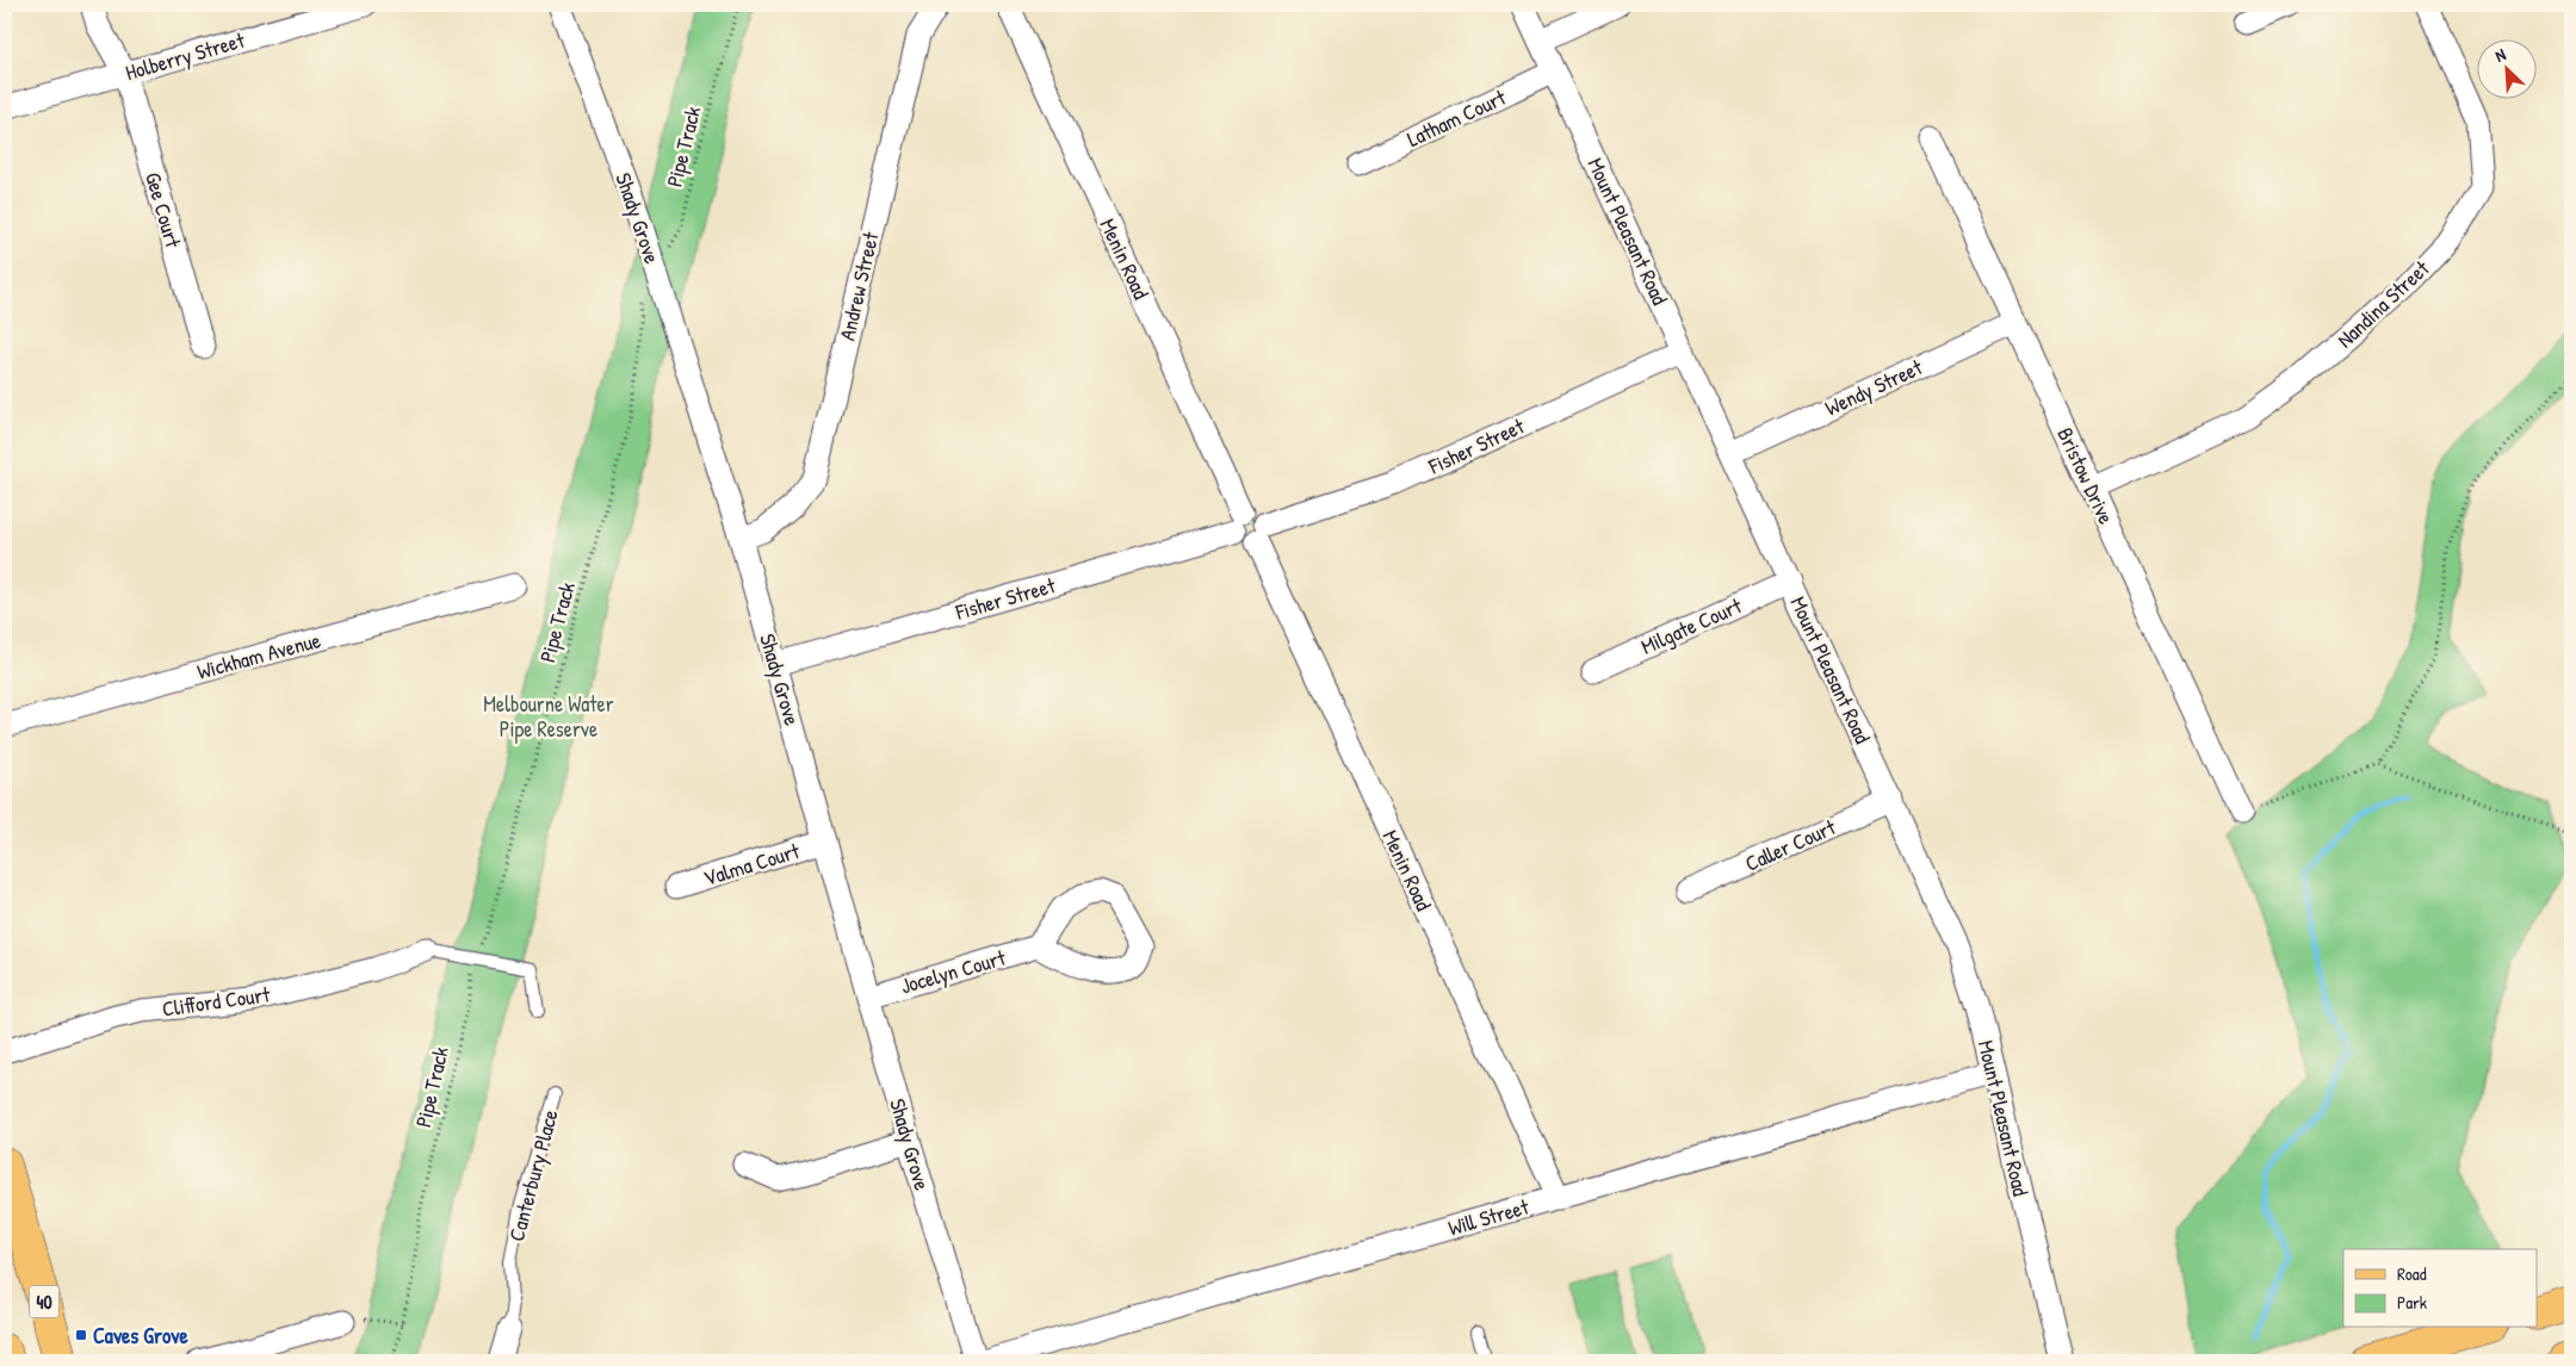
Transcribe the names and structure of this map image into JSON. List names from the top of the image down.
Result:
{
  "streets": {
    "main road": ["40"],
    "street": [
      "Holberry Street",
      "Latham Court",
      "Gee Court",
      "Shady Grove",
      "Mount Pleasant Road",
      "Menin Road",
      "Andrew Street",
      "Nandina Street",
      "Wendy Street",
      "Fisher Street",
      "Bristow Drive",
      "Milgate Court",
      "Wickham Avenue",
      "Caller Court",
      "Valma Court",
      "Jocelyn Court",
      "Clifford Court",
      "Canterbury Place",
      "Will Street"
    ],
    "path": ["Pipe Track"]
  },
  "crossings": [
    ["Holberry Street", "Gee Court"],
    ["Latham Court", "Mount Pleasant Road"],
    ["Pipe Track", "Shady Grove"],
    ["Shady Grove", "Andrew Street"],
    ["Shady Grove", "Fisher Street"],
    ["Shady Grove", "Valma Court"],
    ["Shady Grove", "Jocelyn Court"],
    ["Mount Pleasant Road", "Wendy Street"],
    ["Mount Pleasant Road", "Fisher Street"],
    ["Mount Pleasant Road", "Milgate Court"],
    ["Mount Pleasant Road", "Caller Court"],
    ["Mount Pleasant Road", "Will Street"],
    ["Menin Road", "Fisher Street"],
    ["Menin Road", "Will Street"],
    ["Nandina Street", "Bristow Drive"],
    ["Wendy Street", "Bristow Drive"]
  ],
  "parks": ["Melbourne Water Pipe Reserve"],
  "places": {
    "transit": ["Caves Grove"]
  },
  "legend": ["Road", "Park"],
  "north": "top left"
}
